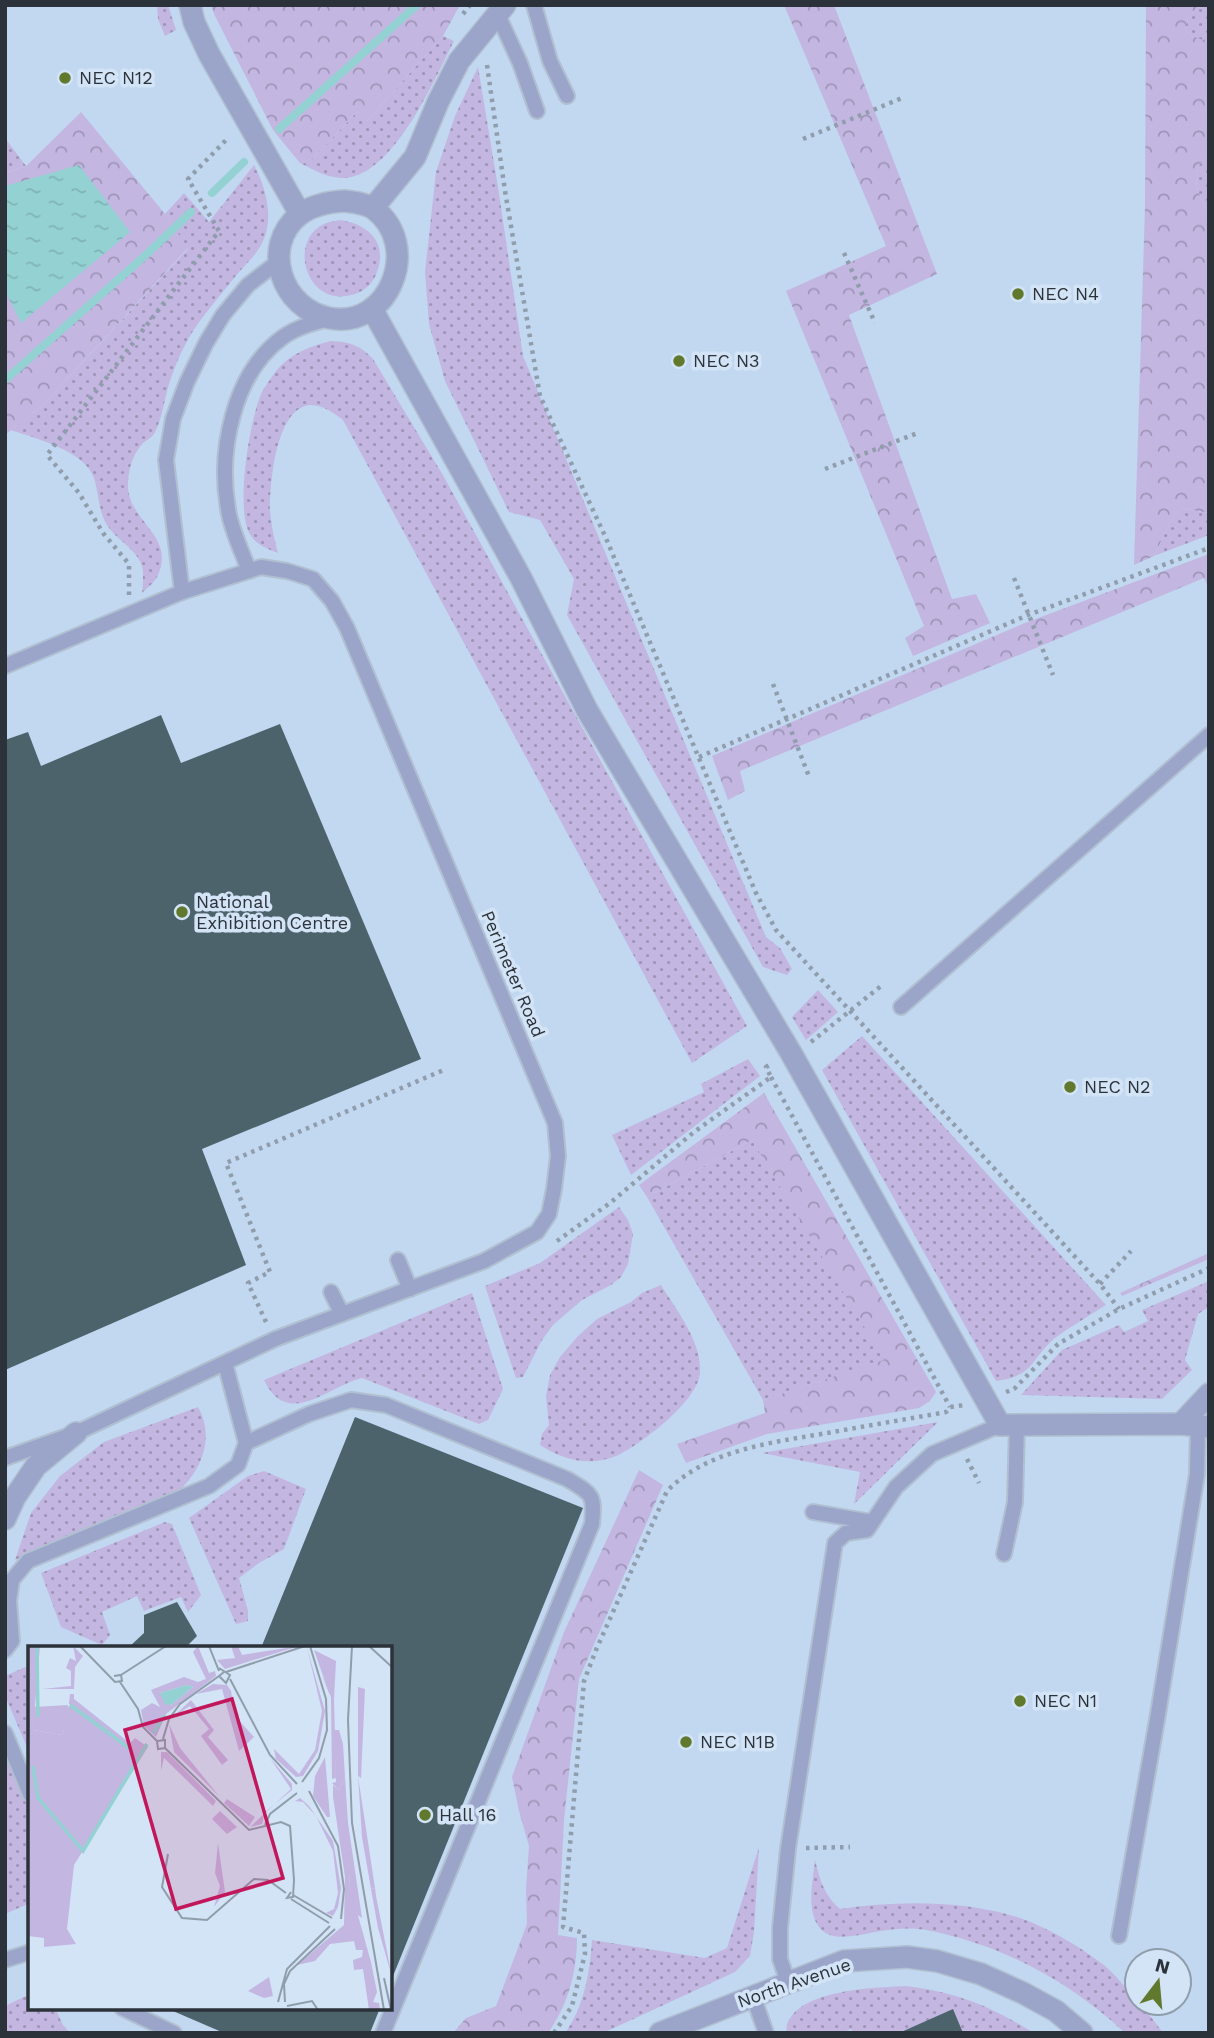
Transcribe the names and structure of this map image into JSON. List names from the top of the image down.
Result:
{
  "streets": {
    "street": ["North Avenue"],
    "lane": ["Perimeter Road"]
  },
  "places": [
    "NEC N12",
    "NEC N4",
    "NEC N3",
    "National Exhibition Centre",
    "NEC N2",
    "NEC N1",
    "NEC N1B",
    "Hall 16"
  ],
  "north": "top"
}
